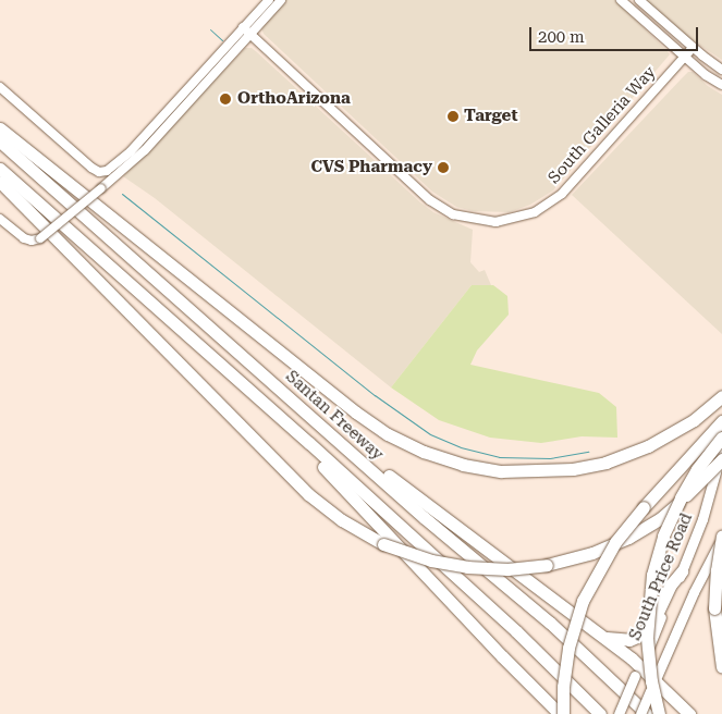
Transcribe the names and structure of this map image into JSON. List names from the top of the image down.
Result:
{
  "streets": {
    "highway": ["Santan Freeway"],
    "main road": ["South Price Road"],
    "street": ["South Galleria Way"]
  },
  "places": ["OrthoArizona", "Target", "CVS Pharmacy"],
  "scale_bar": "200 m"
}
